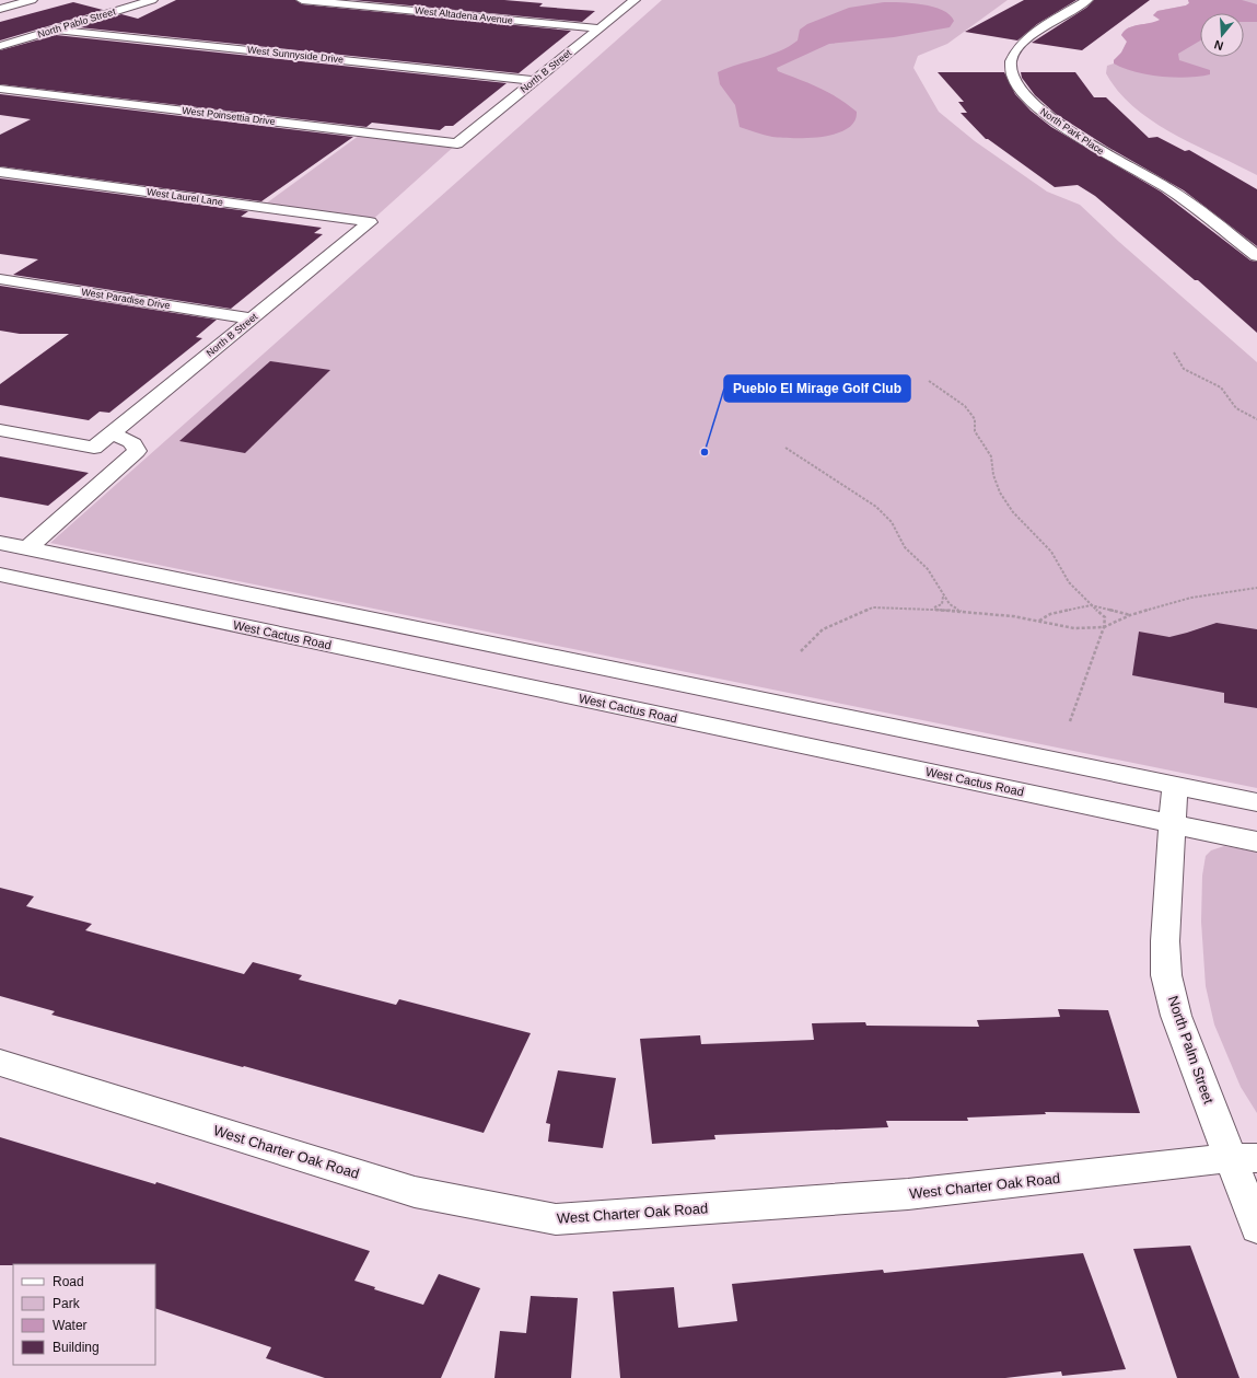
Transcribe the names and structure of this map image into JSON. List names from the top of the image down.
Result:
{
  "streets": {
    "street": [
      "West Altadena Avenue",
      "North Pablo Street",
      "West Sunnyside Drive",
      "North B Street",
      "West Poinsettia Drive",
      "North Park Place",
      "West Laurel Lane",
      "West Paradise Drive",
      "West Cactus Road",
      "North Palm Street",
      "West Charter Oak Road"
    ]
  },
  "crossings": [
    ["West Altadena Avenue", "North B Street"],
    ["North Pablo Street", "West Sunnyside Drive"],
    ["West Sunnyside Drive", "North B Street"],
    ["North B Street", "West Poinsettia Drive"],
    ["North B Street", "West Laurel Lane"],
    ["North B Street", "West Paradise Drive"],
    ["West Cactus Road", "North Palm Street"],
    ["North Palm Street", "West Charter Oak Road"]
  ],
  "places": ["Pueblo El Mirage Golf Club"],
  "legend": [
    "Road",
    "Park",
    "Water",
    "Building"
  ],
  "north": "bottom"
}
